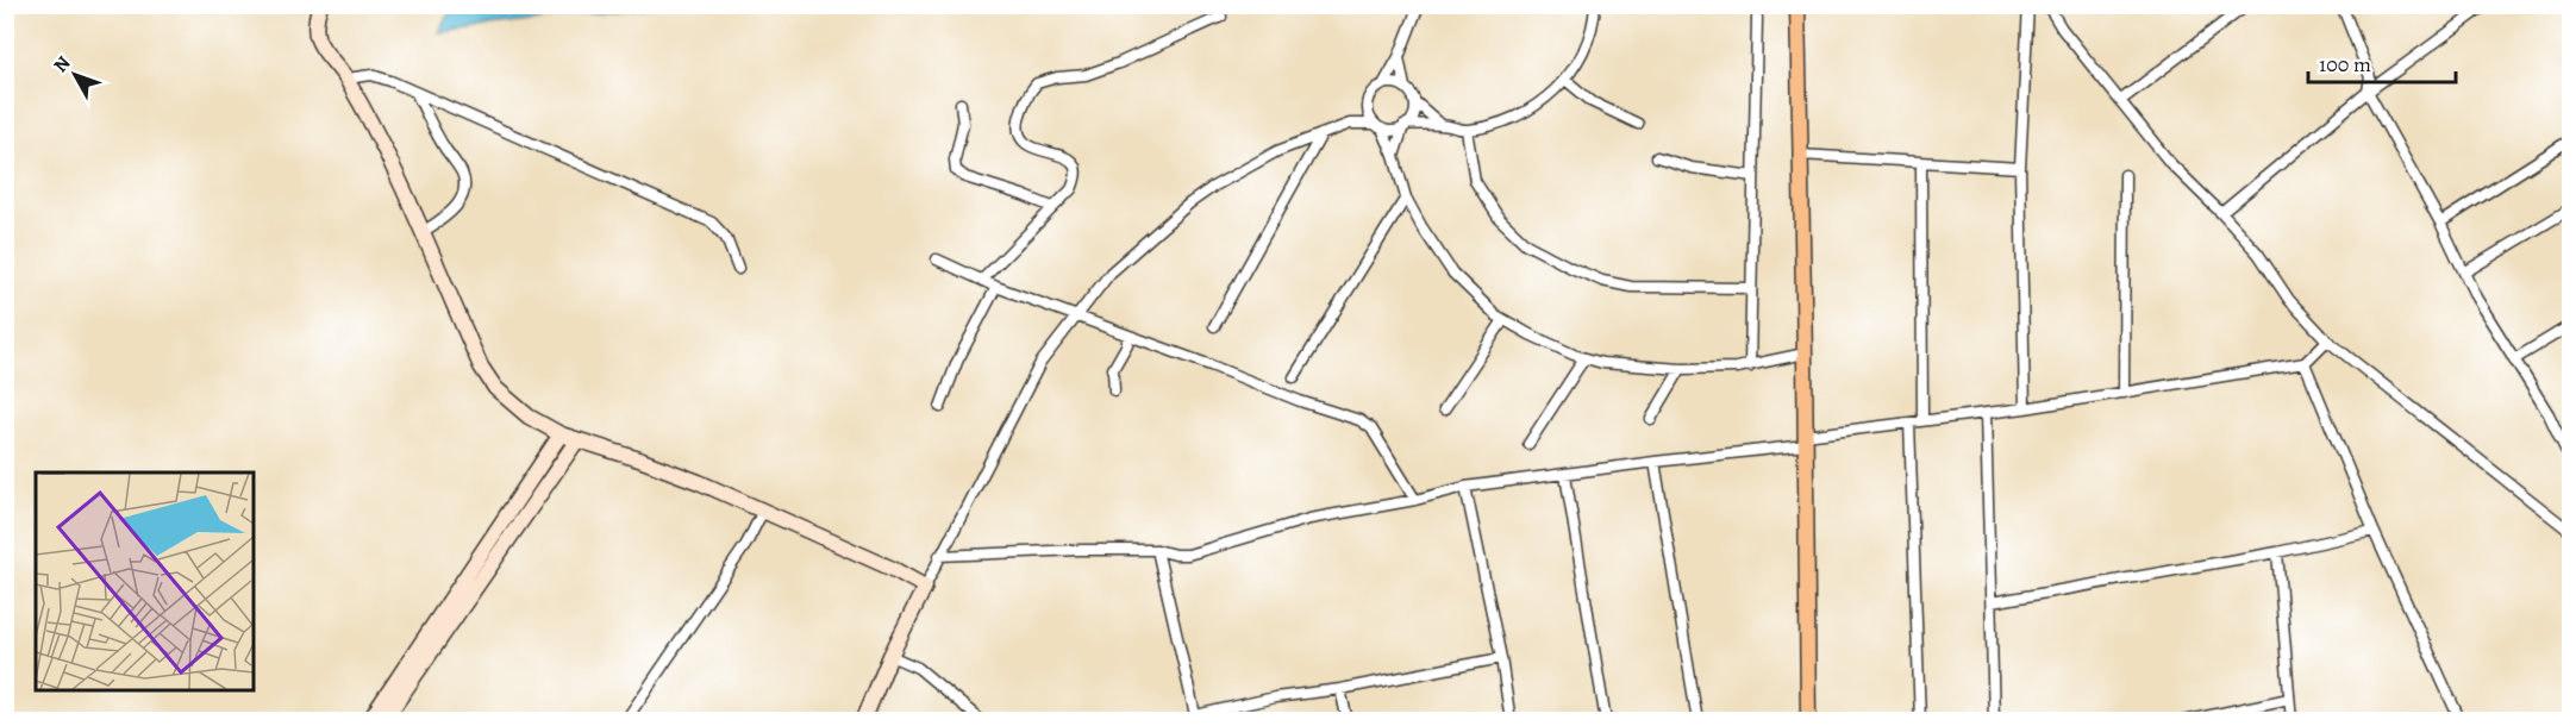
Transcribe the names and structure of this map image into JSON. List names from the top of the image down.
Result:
{
  "scale_bar": "100 m",
  "north": "top left"
}
